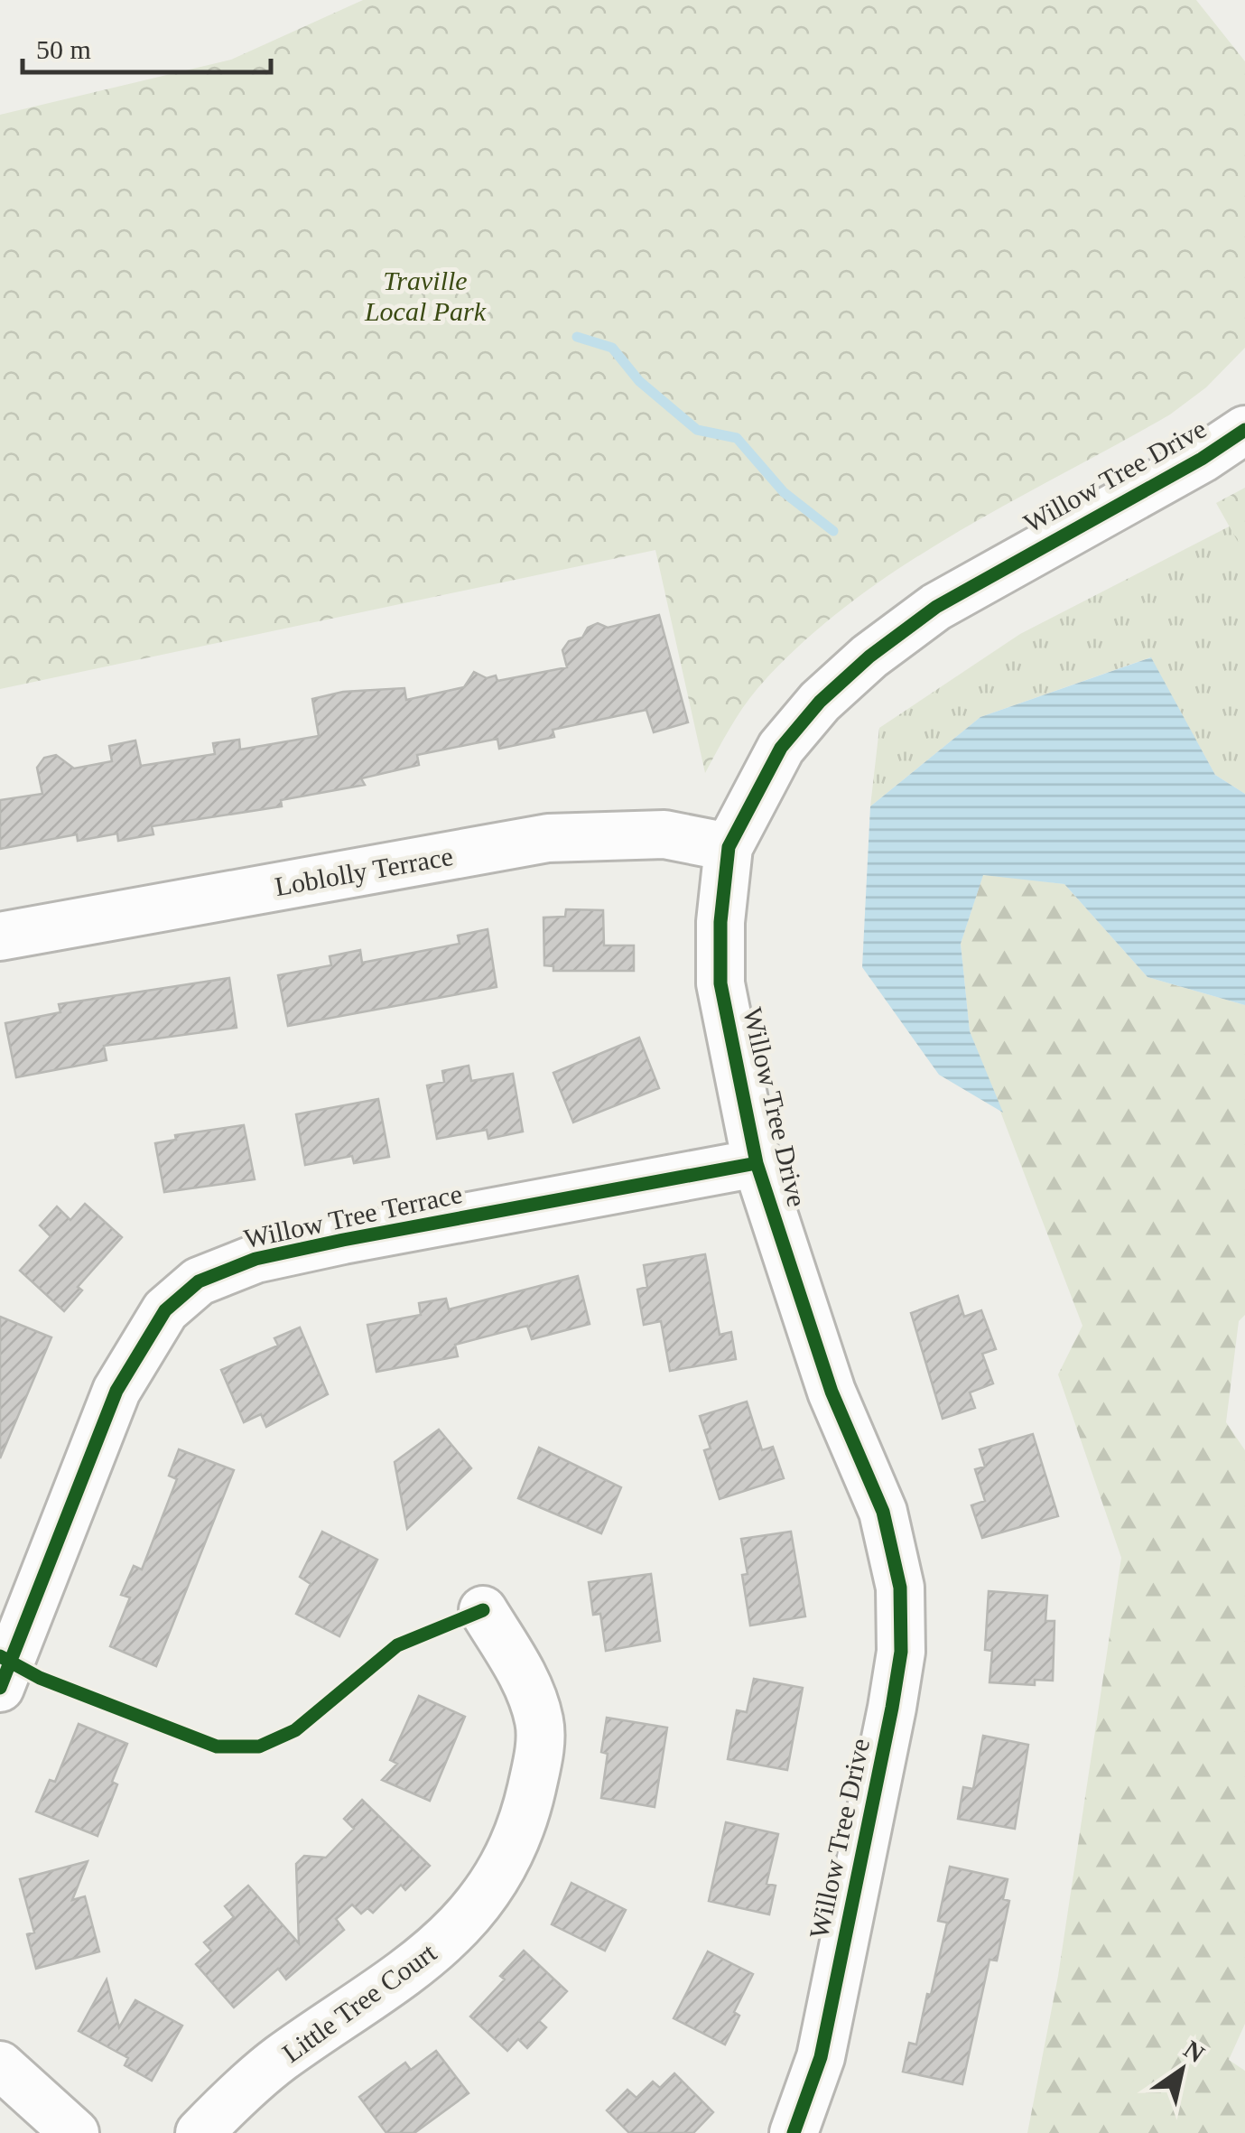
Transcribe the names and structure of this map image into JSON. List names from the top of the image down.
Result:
{
  "streets": {
    "street": [
      "Willow Tree Drive",
      "Loblolly Terrace",
      "Willow Tree Terrace",
      "Little Tree Court"
    ]
  },
  "crossings": [
    ["Willow Tree Drive", "Loblolly Terrace"],
    ["Willow Tree Drive", "Willow Tree Terrace"]
  ],
  "parks": ["Traville Local Park"],
  "scale_bar": "50 m",
  "north": "top right"
}
